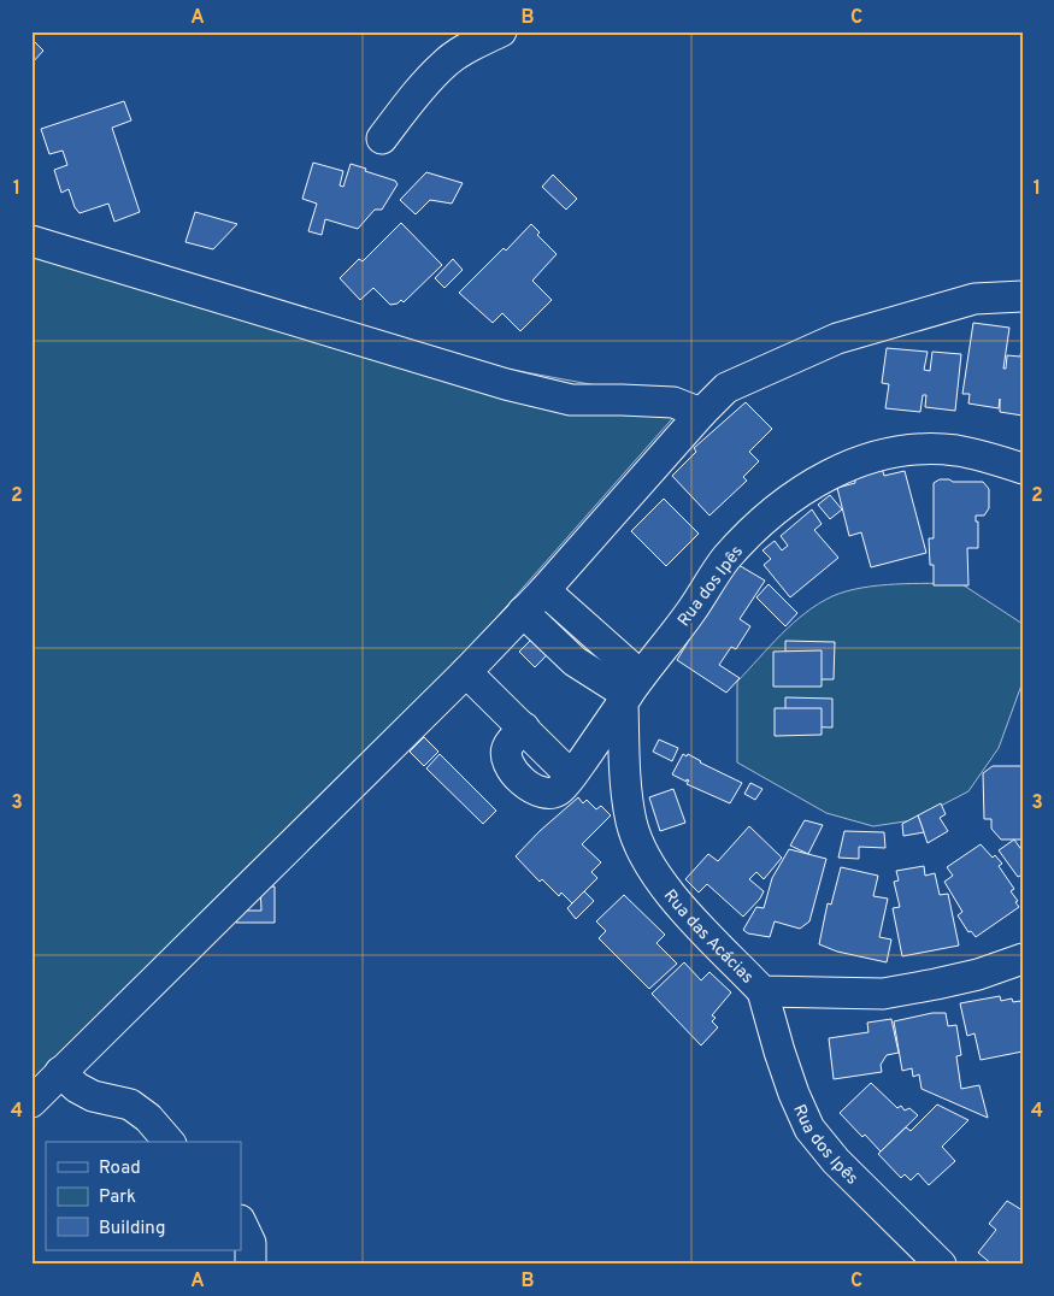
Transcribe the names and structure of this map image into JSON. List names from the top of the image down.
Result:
{
  "streets": {
    "street": ["Rua dos Ipês", "Rua das Acácias"]
  },
  "crossings": [
    ["Rua dos Ipês", "Rua das Acácias"]
  ],
  "legend": ["Road", "Park", "Building"],
  "grid": {
    "columns": ["A", "B", "C"],
    "rows": [
      "1",
      "2",
      "3",
      "4"
    ]
  }
}
